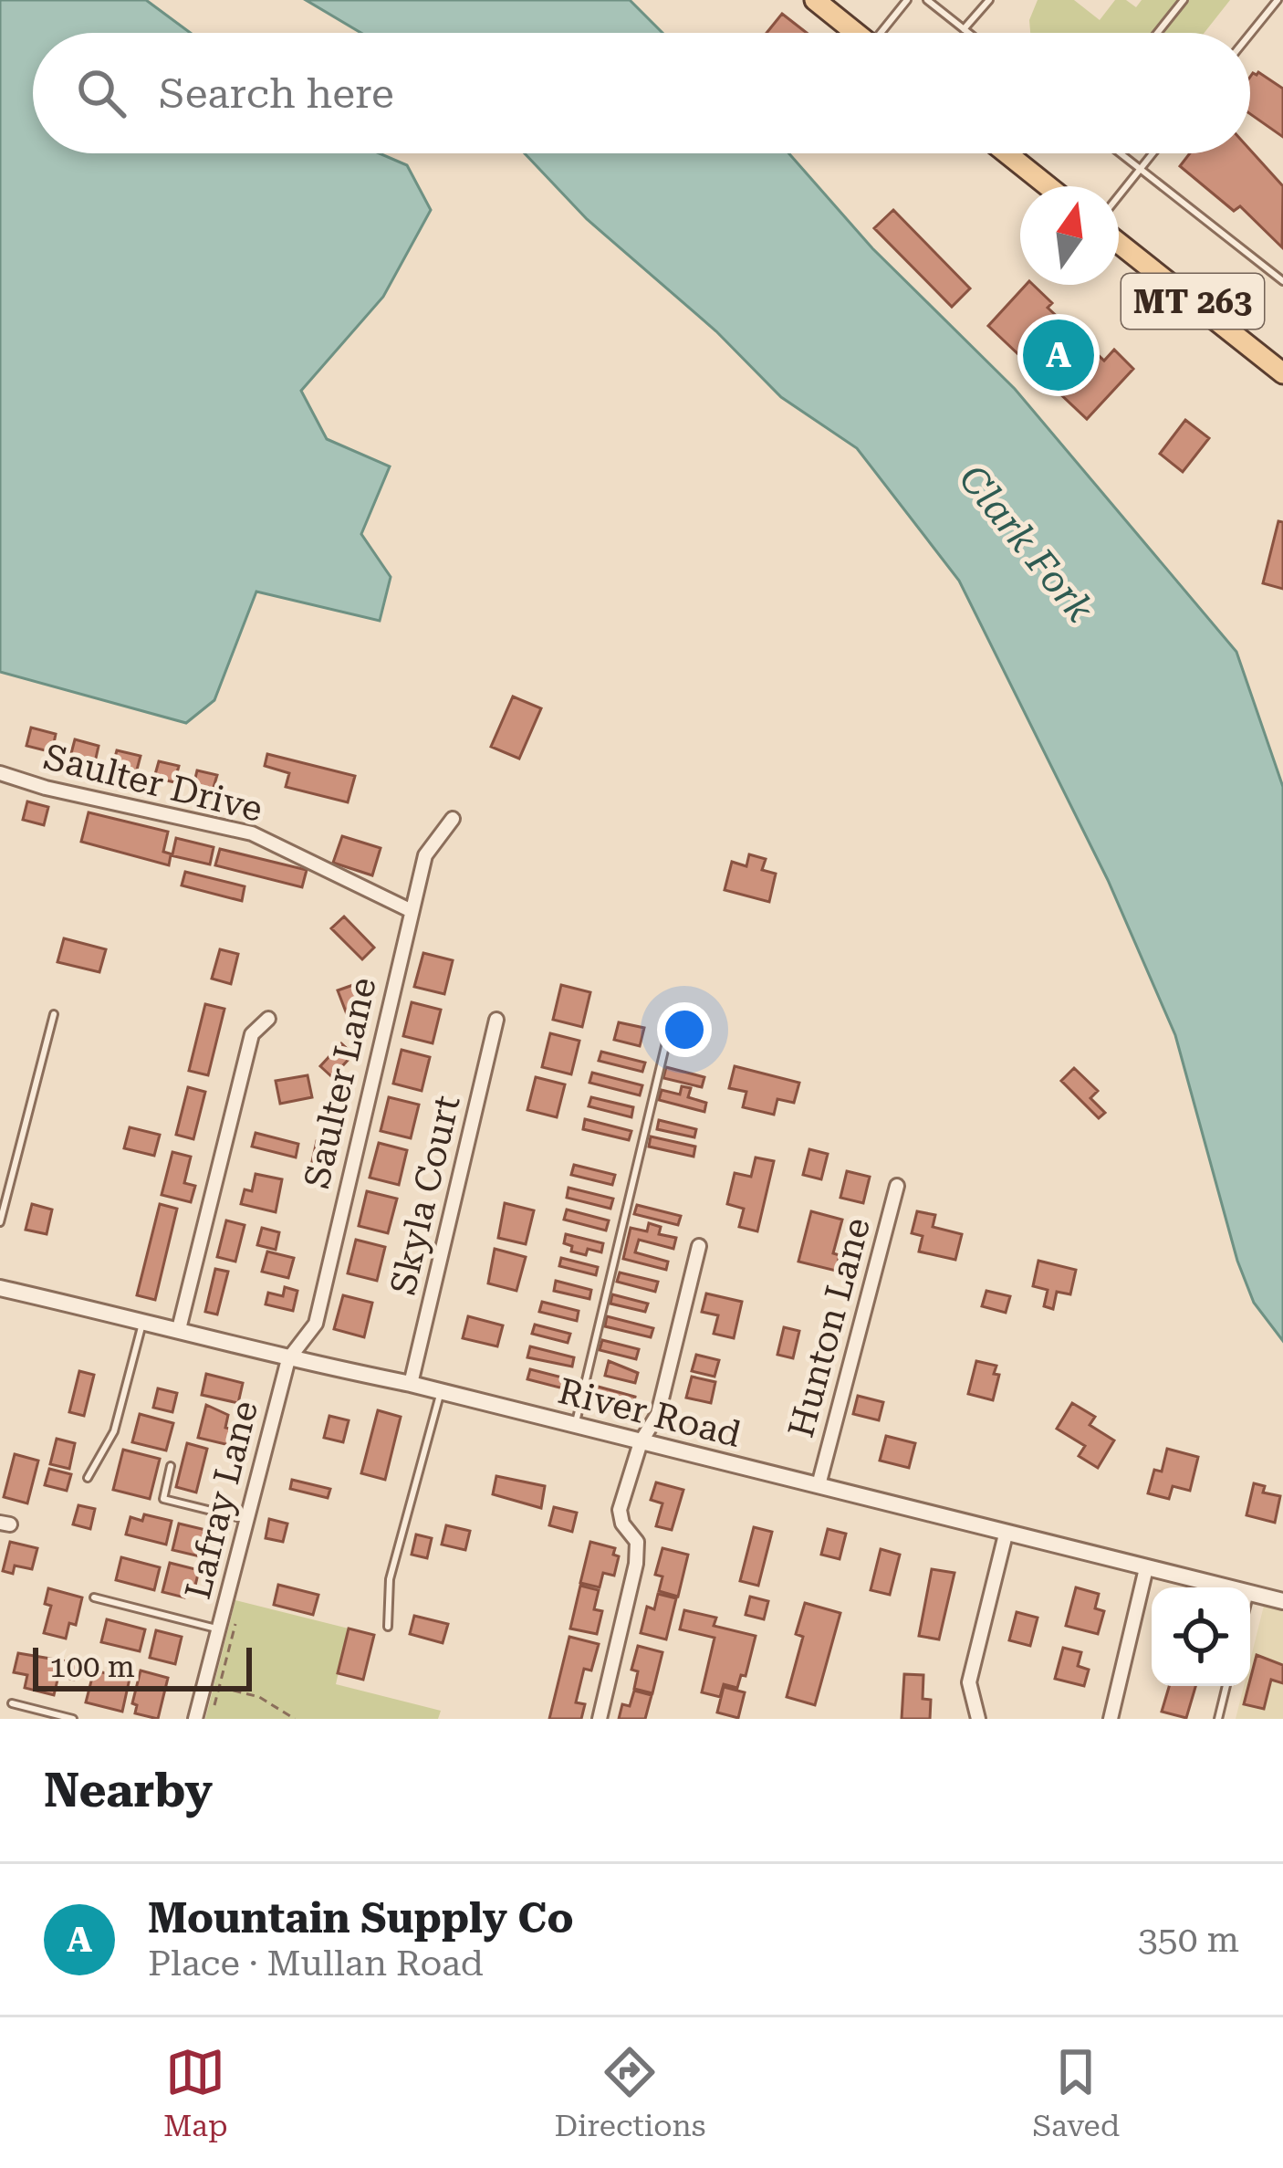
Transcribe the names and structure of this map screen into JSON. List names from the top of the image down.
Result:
{
  "streets": {
    "main road": ["MT 263"],
    "street": [
      "Saulter Drive",
      "Saulter Lane",
      "Skyla Court",
      "Hunton Lane",
      "River Road",
      "Lafray Lane"
    ]
  },
  "crossings": [
    ["Saulter Drive", "Saulter Lane"],
    ["Saulter Lane", "River Road"],
    ["Saulter Lane", "Lafray Lane"],
    ["Skyla Court", "River Road"],
    ["Hunton Lane", "River Road"],
    ["River Road", "Lafray Lane"]
  ],
  "water": ["Clark Fork"],
  "scale_bar": "100 m",
  "north": "top",
  "page": {
    "search": "Search here",
    "pins": "A",
    "scale": "100 m",
    "heading": "Nearby",
    "list": [
      {
        "mark": "A",
        "name": "Mountain Supply Co",
        "note": "Place · Mullan Road",
        "value": "350 m"
      }
    ],
    "nav": ["Map", "Directions", "Saved"]
  }
}
